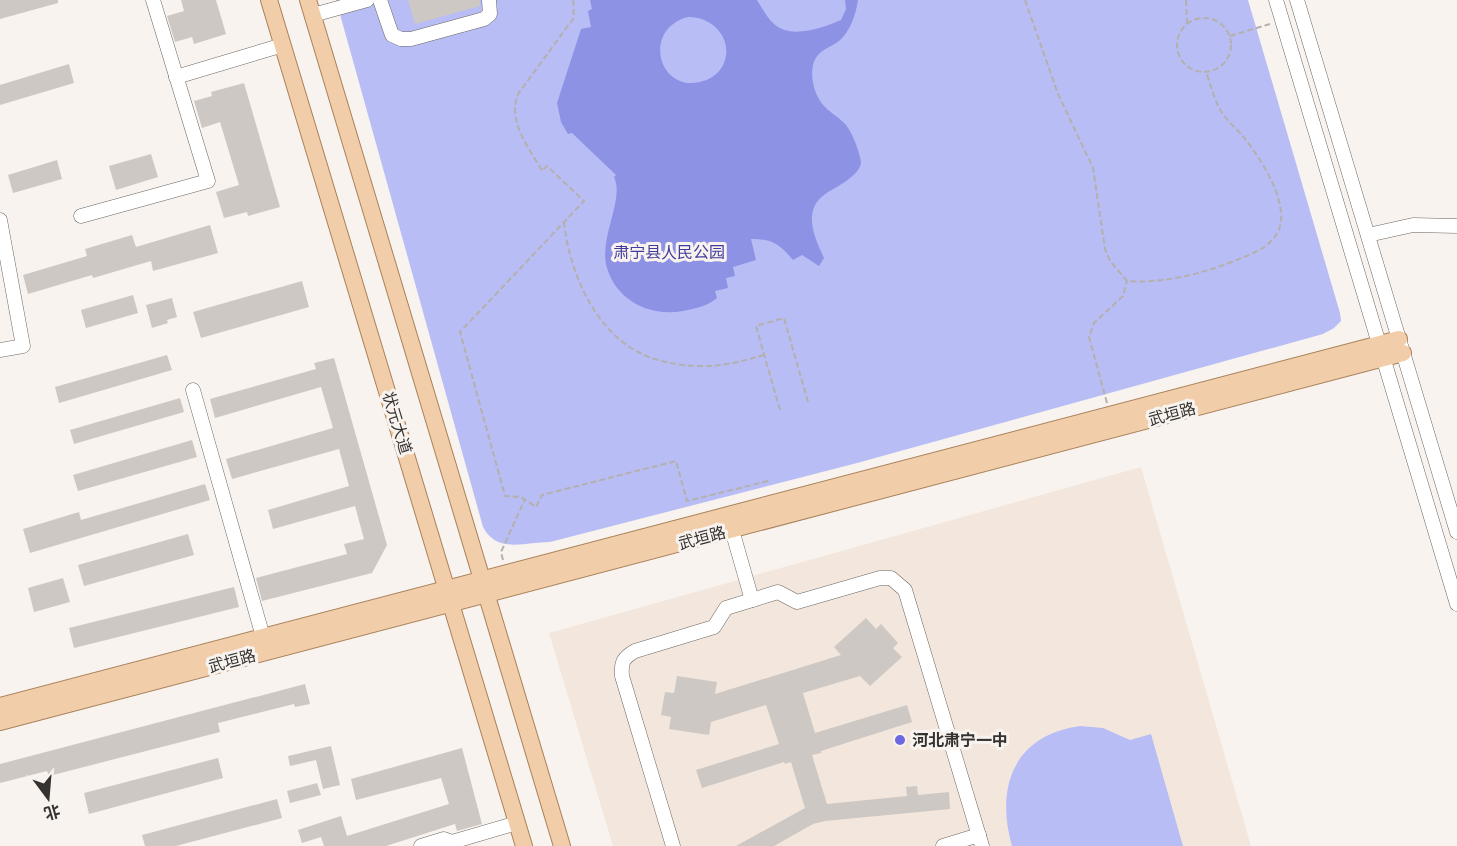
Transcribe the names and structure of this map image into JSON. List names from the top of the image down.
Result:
{
  "streets": {
    "main road": ["武垣路", "状元大道"]
  },
  "crossings": [
    ["武垣路", "状元大道"]
  ],
  "parks": ["肃宁县人民公园"],
  "places": ["河北肃宁一中"],
  "north": "bottom"
}
